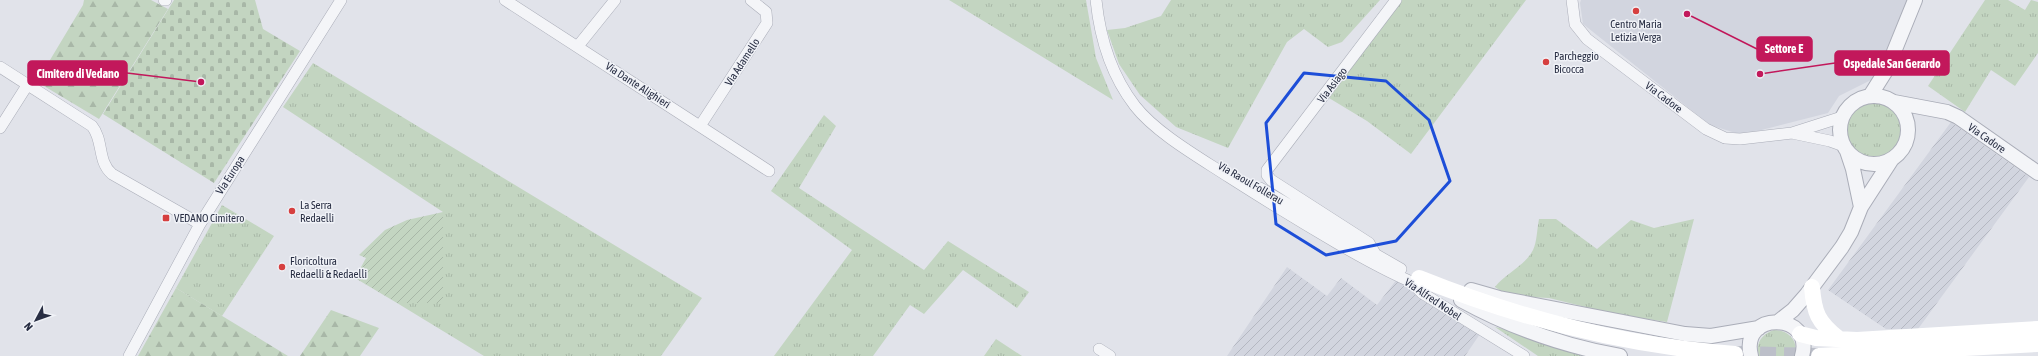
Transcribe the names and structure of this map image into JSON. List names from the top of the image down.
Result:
{
  "streets": {
    "street": [
      "Via Adamello",
      "Via Dante Alighieri",
      "Via Asiago",
      "Via Cadore",
      "Via Europa",
      "Via Raoul Follerau",
      "Via Alfred Nobel"
    ]
  },
  "crossings": [
    ["Via Adamello", "Via Dante Alighieri"],
    ["Via Asiago", "Via Alfred Nobel"],
    ["Via Raoul Follerau", "Via Alfred Nobel"]
  ],
  "places": {
    "other": [
      "Centro Maria Letizia Verga",
      "Settore E",
      "Parcheggio Bicocca",
      "Ospedale San Gerardo",
      "Cimitero di Vedano",
      "La Serra Redaelli",
      "Floricoltura Redaelli & Redaelli"
    ],
    "transit": ["VEDANO Cimitero"]
  },
  "north": "bottom left"
}
